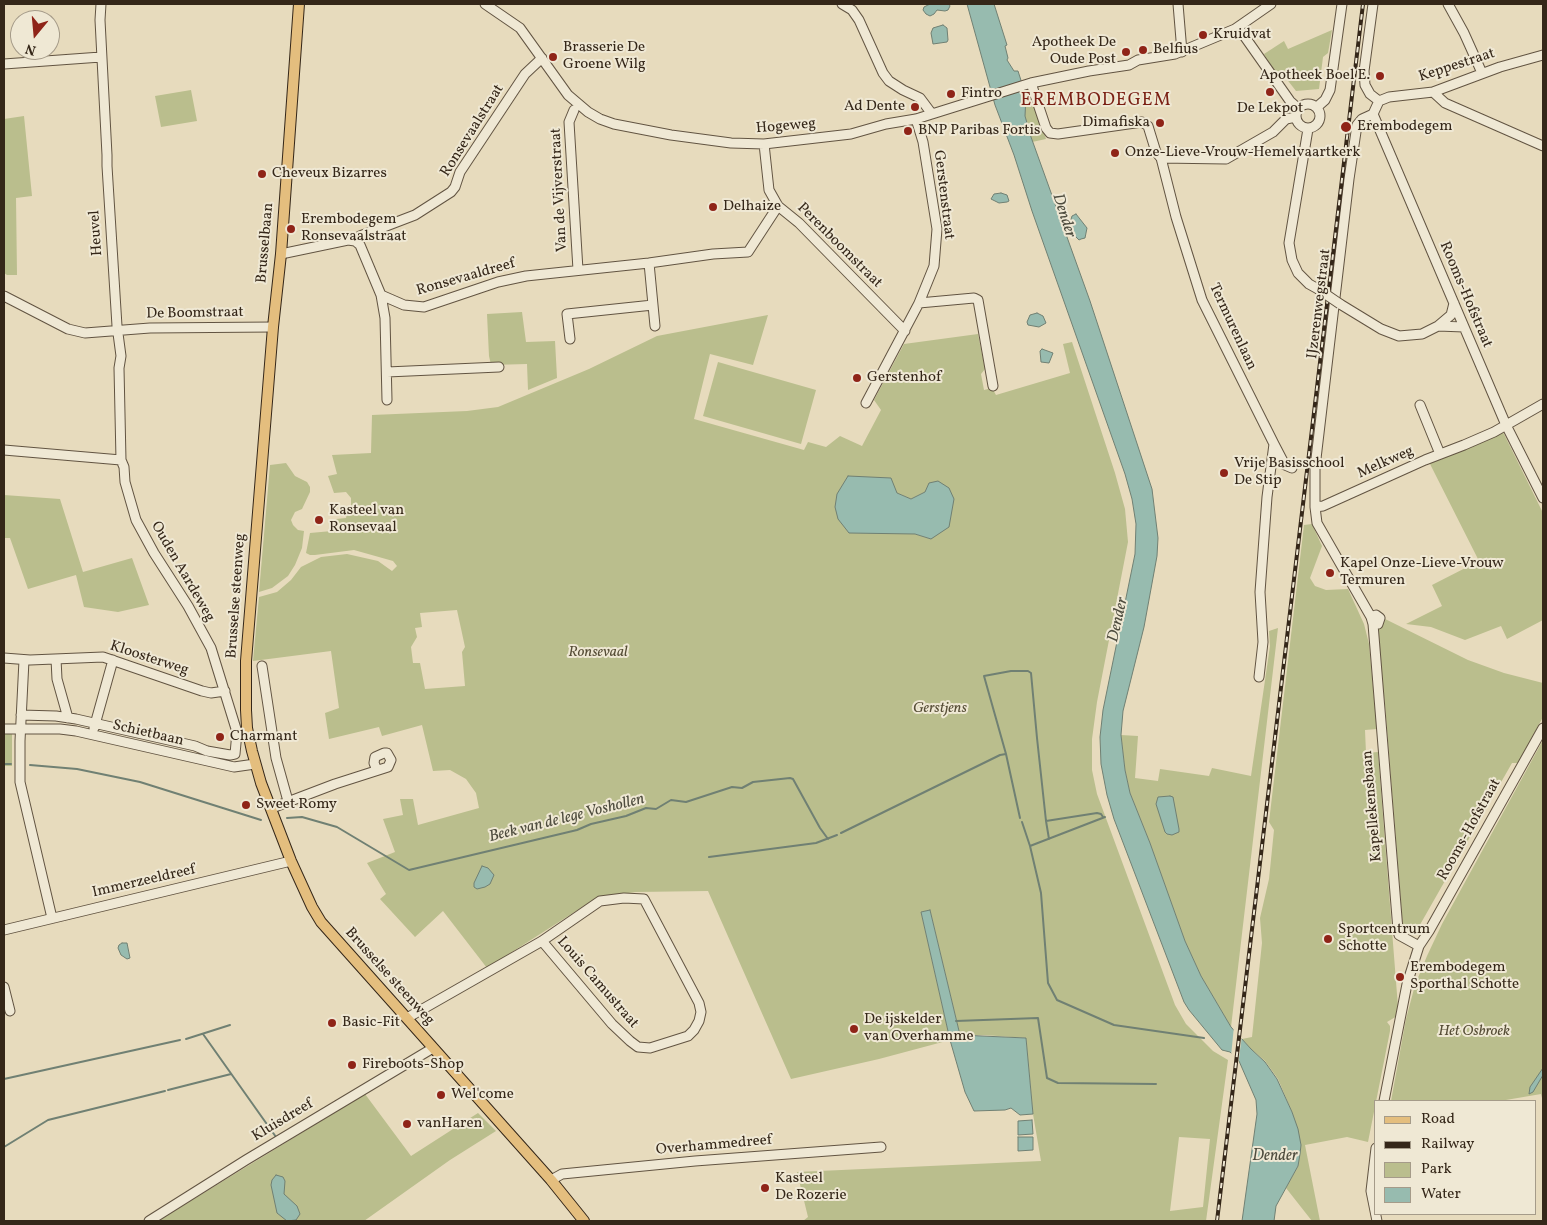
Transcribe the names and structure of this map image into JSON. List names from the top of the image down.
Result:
{
  "streets": {
    "main road": ["Brusselbaan", "Brusselse steenweg"],
    "street": [
      "Keppestraat",
      "Hogeweg",
      "Ronsevaalstraat",
      "Van de Vijverstraat",
      "Gerstenstraat",
      "Heuvel",
      "Perenboomstraat",
      "Ronsevaaldreef",
      "Rooms-Hofstraat",
      "IJzerenwegstraat",
      "De Boomstraat",
      "Termurenlaan",
      "Melkweg",
      "Ouden Aardeweg",
      "Kloosterweg",
      "Schietbaan",
      "Kapellekensbaan",
      "Immerzeeldreef",
      "Louis Camustraat",
      "Kluisdreef",
      "Overhammedreef"
    ]
  },
  "crossings": [
    ["Hogeweg", "Ronsevaalstraat"],
    ["Hogeweg", "Van de Vijverstraat"],
    ["Hogeweg", "Gerstenstraat"],
    ["Hogeweg", "Perenboomstraat"],
    ["Hogeweg", "Termurenlaan"],
    ["Ronsevaalstraat", "Brusselbaan"],
    ["Van de Vijverstraat", "Ronsevaaldreef"],
    ["Gerstenstraat", "Perenboomstraat"],
    ["Heuvel", "De Boomstraat"],
    ["Heuvel", "Ouden Aardeweg"],
    ["Brusselbaan", "De Boomstraat"],
    ["Brusselbaan", "Brusselse steenweg"],
    ["Perenboomstraat", "Ronsevaaldreef"],
    ["Rooms-Hofstraat", "IJzerenwegstraat"],
    ["Rooms-Hofstraat", "Melkweg"],
    ["Rooms-Hofstraat", "Kapellekensbaan"],
    ["IJzerenwegstraat", "Melkweg"],
    ["IJzerenwegstraat", "Kapellekensbaan"],
    ["Melkweg", "Kapellekensbaan"],
    ["Ouden Aardeweg", "Kloosterweg"],
    ["Ouden Aardeweg", "Schietbaan"],
    ["Brusselse steenweg", "Schietbaan"],
    ["Brusselse steenweg", "Immerzeeldreef"],
    ["Brusselse steenweg", "Louis Camustraat"],
    ["Brusselse steenweg", "Kluisdreef"],
    ["Brusselse steenweg", "Overhammedreef"],
    ["Kloosterweg", "Schietbaan"]
  ],
  "districts": ["EREMBODEGEM"],
  "water": ["Dender", "Beek van de lege Voshollen"],
  "parks": ["Ronsevaal", "Gerstjens", "Het Osbroek"],
  "places": [
    "Kruidvat",
    "Belfius",
    "Apotheek De Oude Post",
    "Brasserie De Groene Wilg",
    "Apotheek Boel E.",
    "De Lekpot",
    "Fintro",
    "Ad Dente",
    "Dimafiska",
    "Erembodegem",
    "BNP Paribas Fortis",
    "Onze-Lieve-Vrouw-Hemelvaartkerk",
    "Cheveux Bizarres",
    "Delhaize",
    "Erembodegem Ronsevaalstraat",
    "Gerstenhof",
    "Vrije Basisschool De Stip",
    "Kasteel van Ronsevaal",
    "Kapel Onze-Lieve-Vrouw Termuren",
    "Charmant",
    "Sweet Romy",
    "Sportcentrum Schotte",
    "Erembodegem Sporthal Schotte",
    "Basic-Fit",
    "De ijskelder van Overhamme",
    "Fireboots-Shop",
    "Wel'come",
    "vanHaren",
    "Kasteel De Rozerie"
  ],
  "legend": [
    "Road",
    "Railway",
    "Park",
    "Water"
  ],
  "north": "bottom"
}
